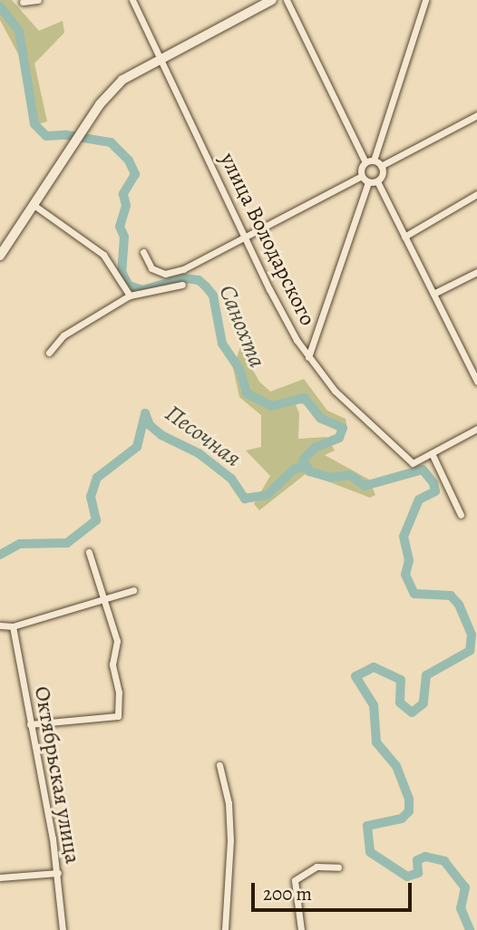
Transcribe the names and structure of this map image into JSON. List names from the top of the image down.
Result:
{
  "streets": {
    "street": ["улица Володарского", "Октябрьская улица"]
  },
  "water": ["Санохта", "Песочная"],
  "scale_bar": "200 m"
}
